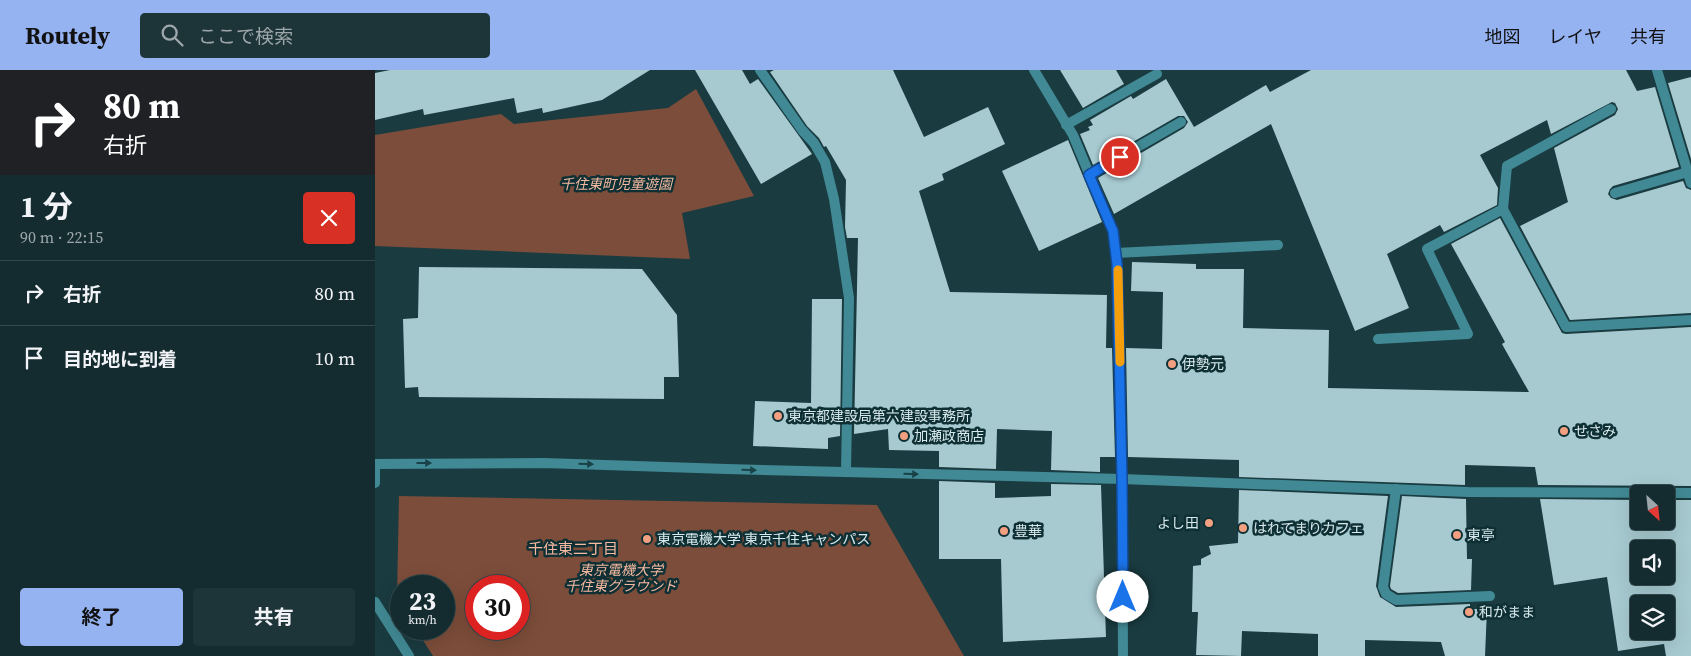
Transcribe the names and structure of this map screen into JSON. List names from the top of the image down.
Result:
{
  "districts": ["千住東二丁目"],
  "parks": ["千住東町児童遊園", "東京電機大学 千住東グラウンド"],
  "places": [
    "伊勢元",
    "東京都建設局第六建設事務所",
    "せさみ",
    "加瀬政商店",
    "よし田",
    "はれてまりカフェ",
    "豊華",
    "東亭",
    "東京電機大学 東京千住キャンパス",
    "和がまま"
  ],
  "north": "bottom right",
  "page": {
    "header": "Routely",
    "search": "ここで検索",
    "nav": ["地図", "レイヤ", "共有"],
    "turn": ["80 m", "右折"],
    "heading": ["1 分", "90 m · 22:15"],
    "list": [
      {
        "name": "右折",
        "value": "80 m"
      },
      {
        "name": "目的地に到着",
        "value": "10 m"
      }
    ],
    "speed": "23 km/h",
    "limit": "30",
    "buttons": ["終了", "共有"]
  }
}
